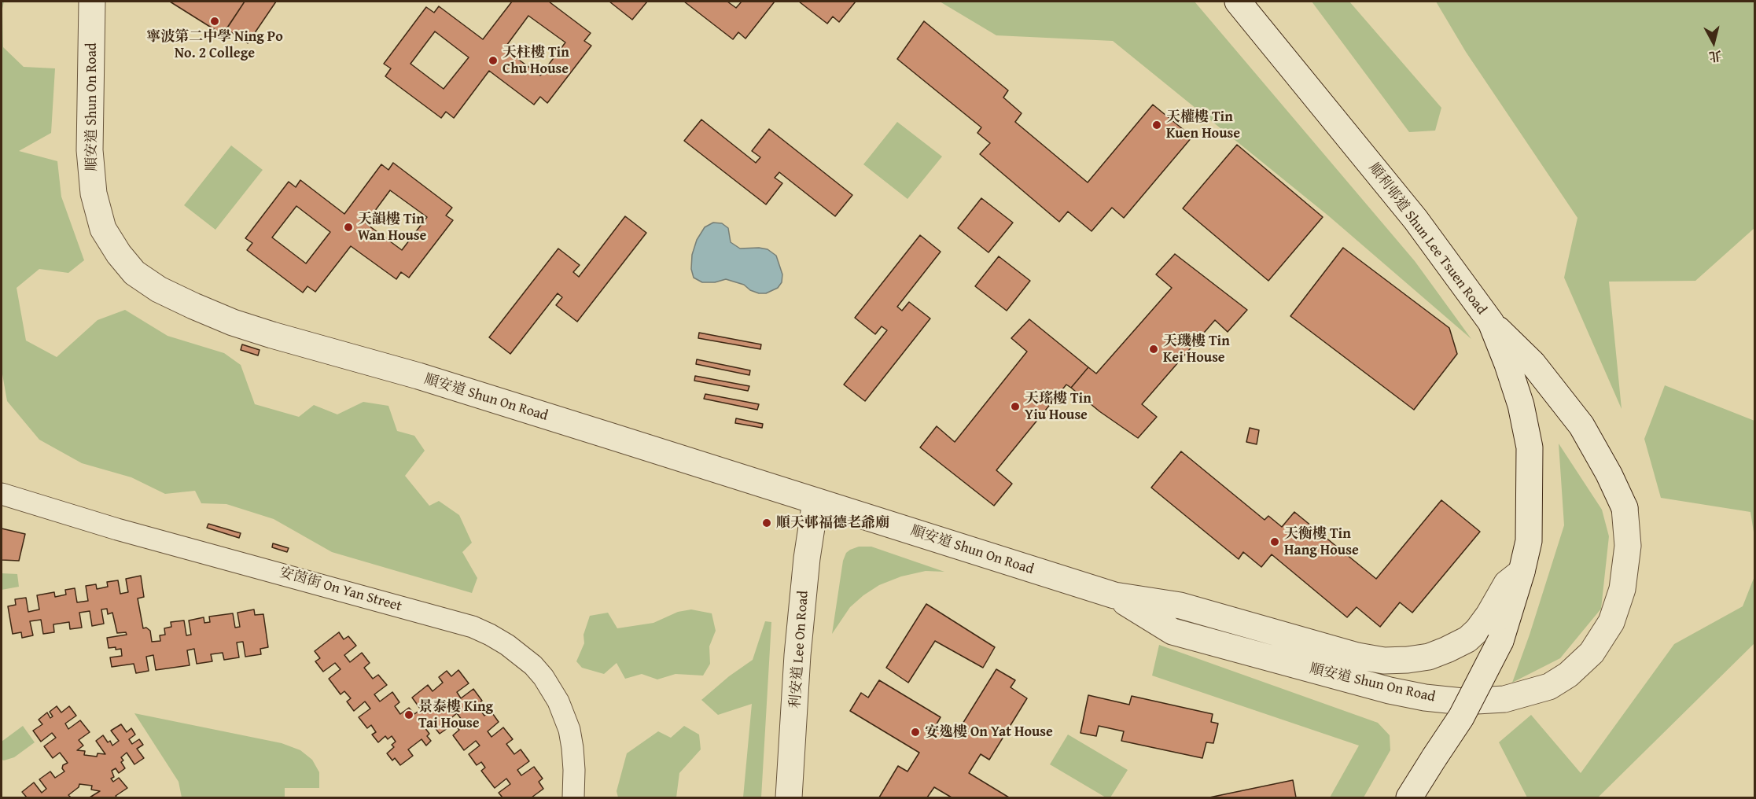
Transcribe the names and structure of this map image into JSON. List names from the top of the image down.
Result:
{
  "streets": {
    "street": [
      "順安道 Shun On Road",
      "順利邨道 Shun Lee Tsuen Road",
      "安茵街 On Yan Street",
      "利安道 Lee On Road"
    ]
  },
  "crossings": [
    ["順安道 Shun On Road", "順利邨道 Shun Lee Tsuen Road"],
    ["順安道 Shun On Road", "利安道 Lee On Road"]
  ],
  "places": [
    "寧波第二中學 Ning Po No. 2 College",
    "天柱樓 Tin Chu House",
    "天權樓 Tin Kuen House",
    "天韻樓 Tin Wan House",
    "天璣樓 Tin Kei House",
    "天瑤樓 Tin Yiu House",
    "順天邨福德老爺廟",
    "天衡樓 Tin Hang House",
    "景泰樓 King Tai House",
    "安逸樓 On Yat House"
  ],
  "north": "bottom"
}
